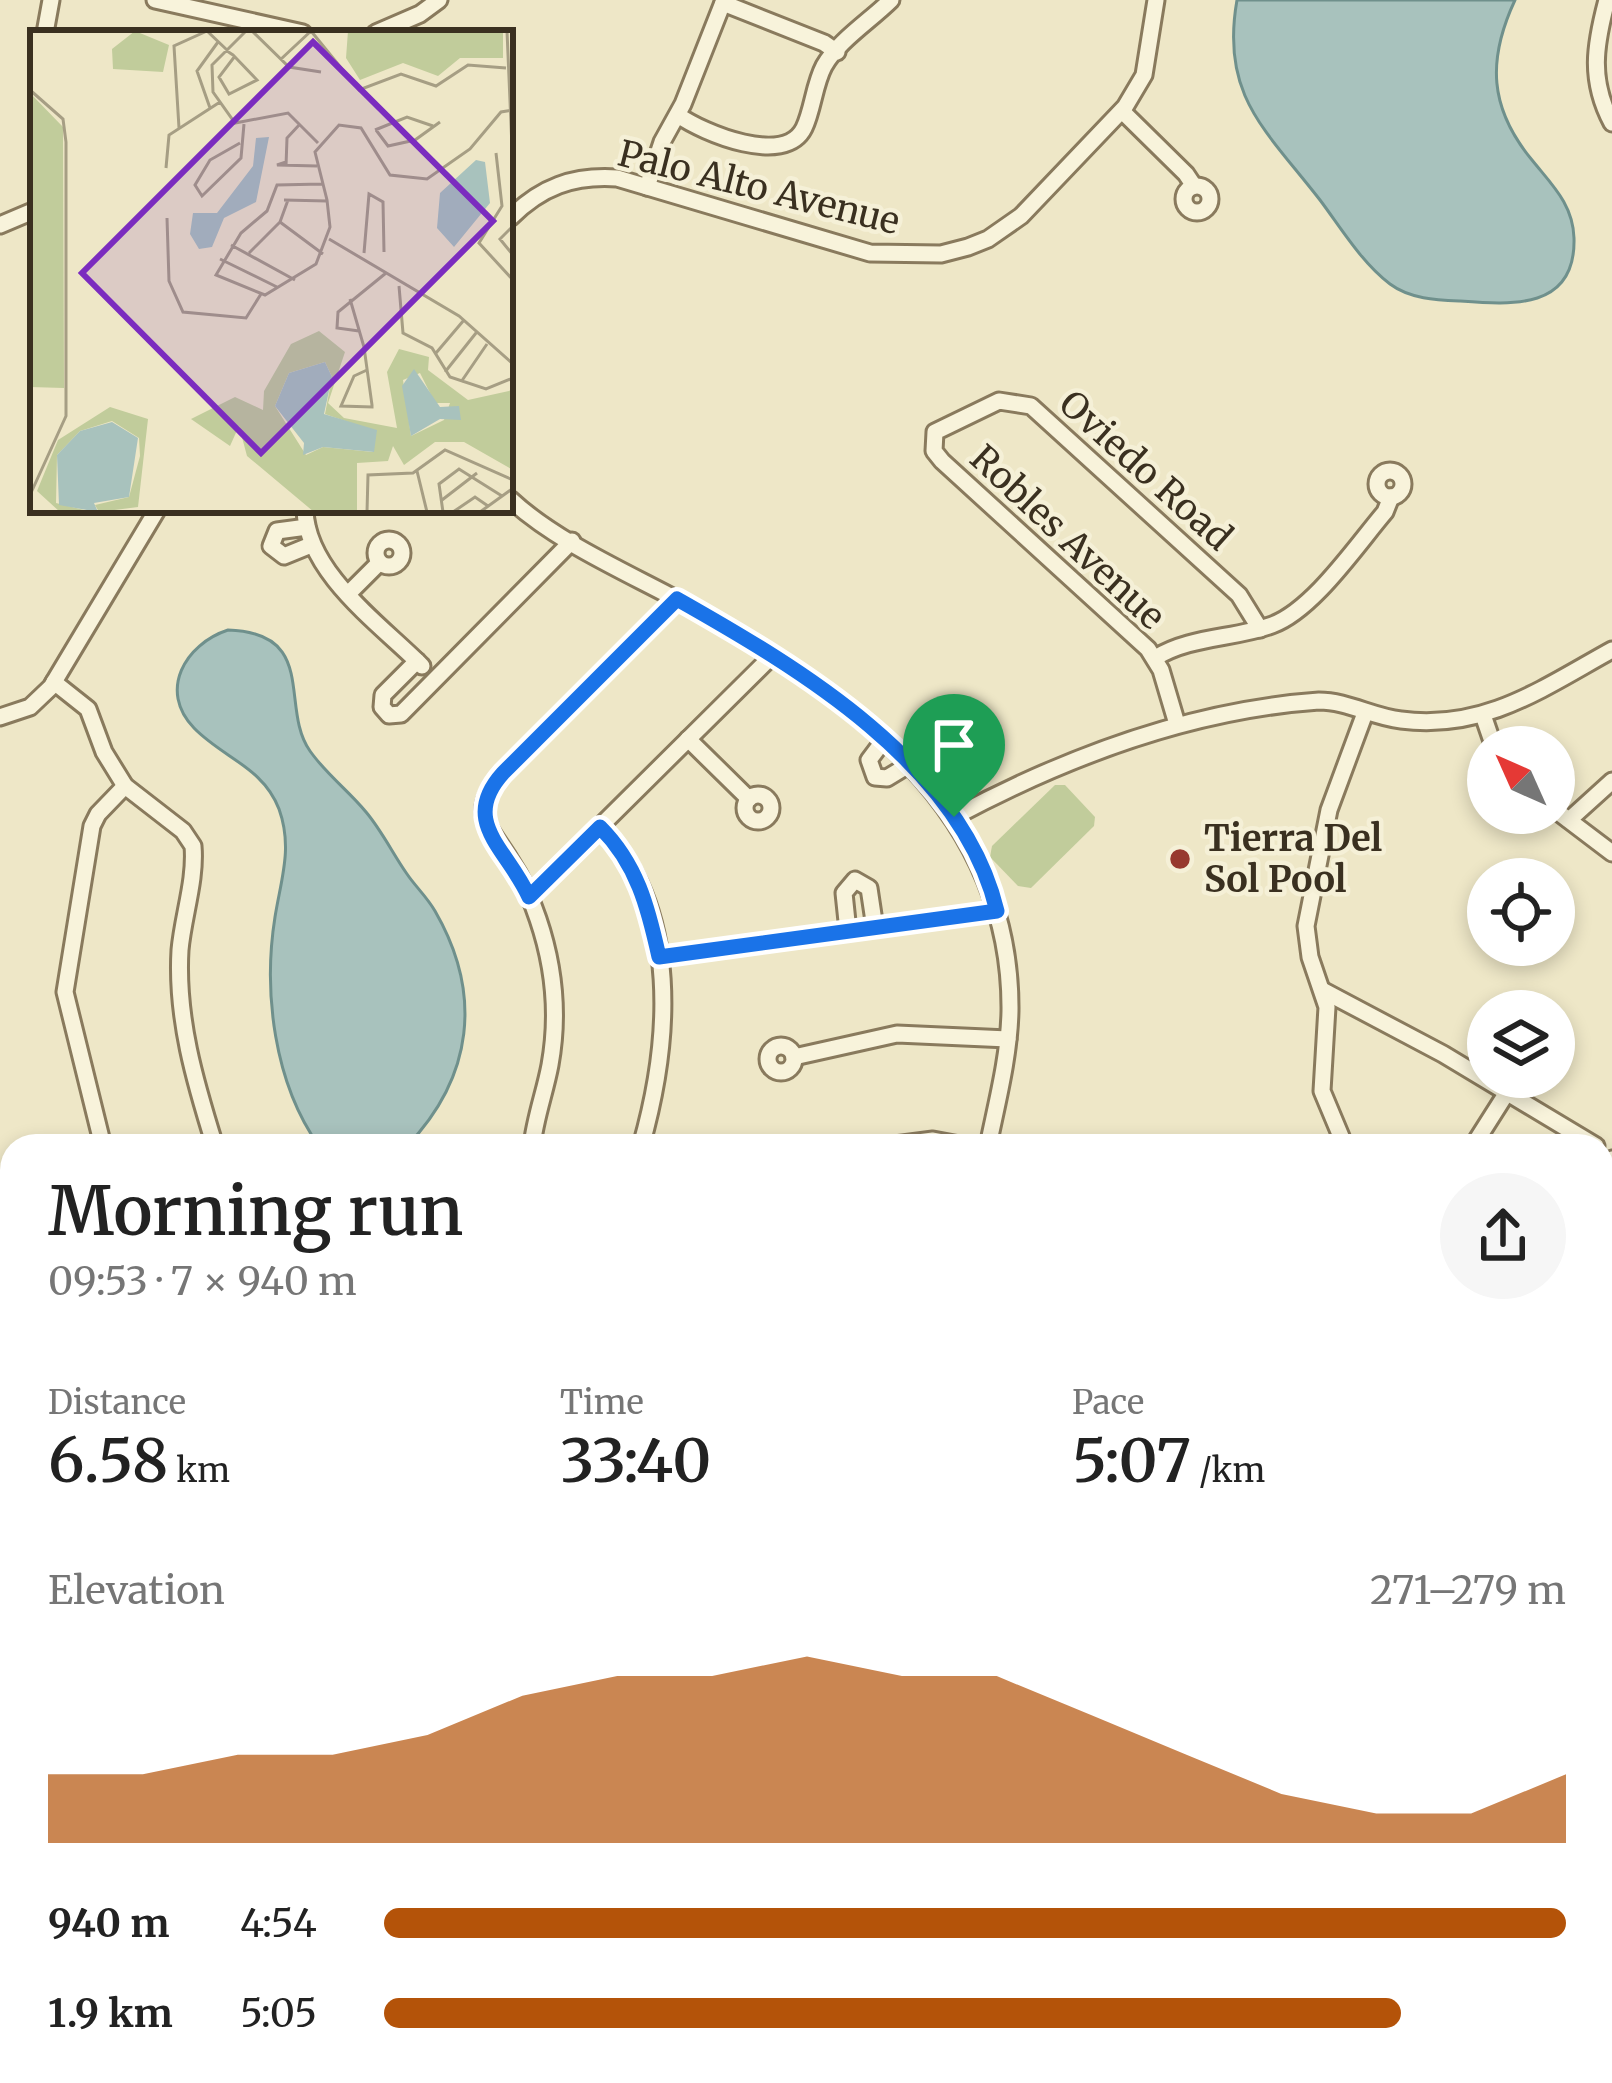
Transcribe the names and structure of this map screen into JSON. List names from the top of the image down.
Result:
{
  "streets": {
    "street": ["Palo Alto Avenue", "Oviedo Road", "Robles Avenue"]
  },
  "crossings": [
    ["Oviedo Road", "Robles Avenue"]
  ],
  "places": ["Tierra Del Sol Pool"],
  "north": "top left",
  "page": {
    "heading": ["Morning run", "09:53 · 7 × 940 m"],
    "stats": [
      ["Distance", "6.58 km"],
      ["Time", "33:40"],
      ["Pace", "5:07 /km"]
    ],
    "chart": ["Elevation", "271–279 m"],
    "list": [
      {
        "name": "940 m",
        "note": "4:54"
      },
      {
        "name": "1.9 km",
        "note": "5:05"
      }
    ]
  }
}
